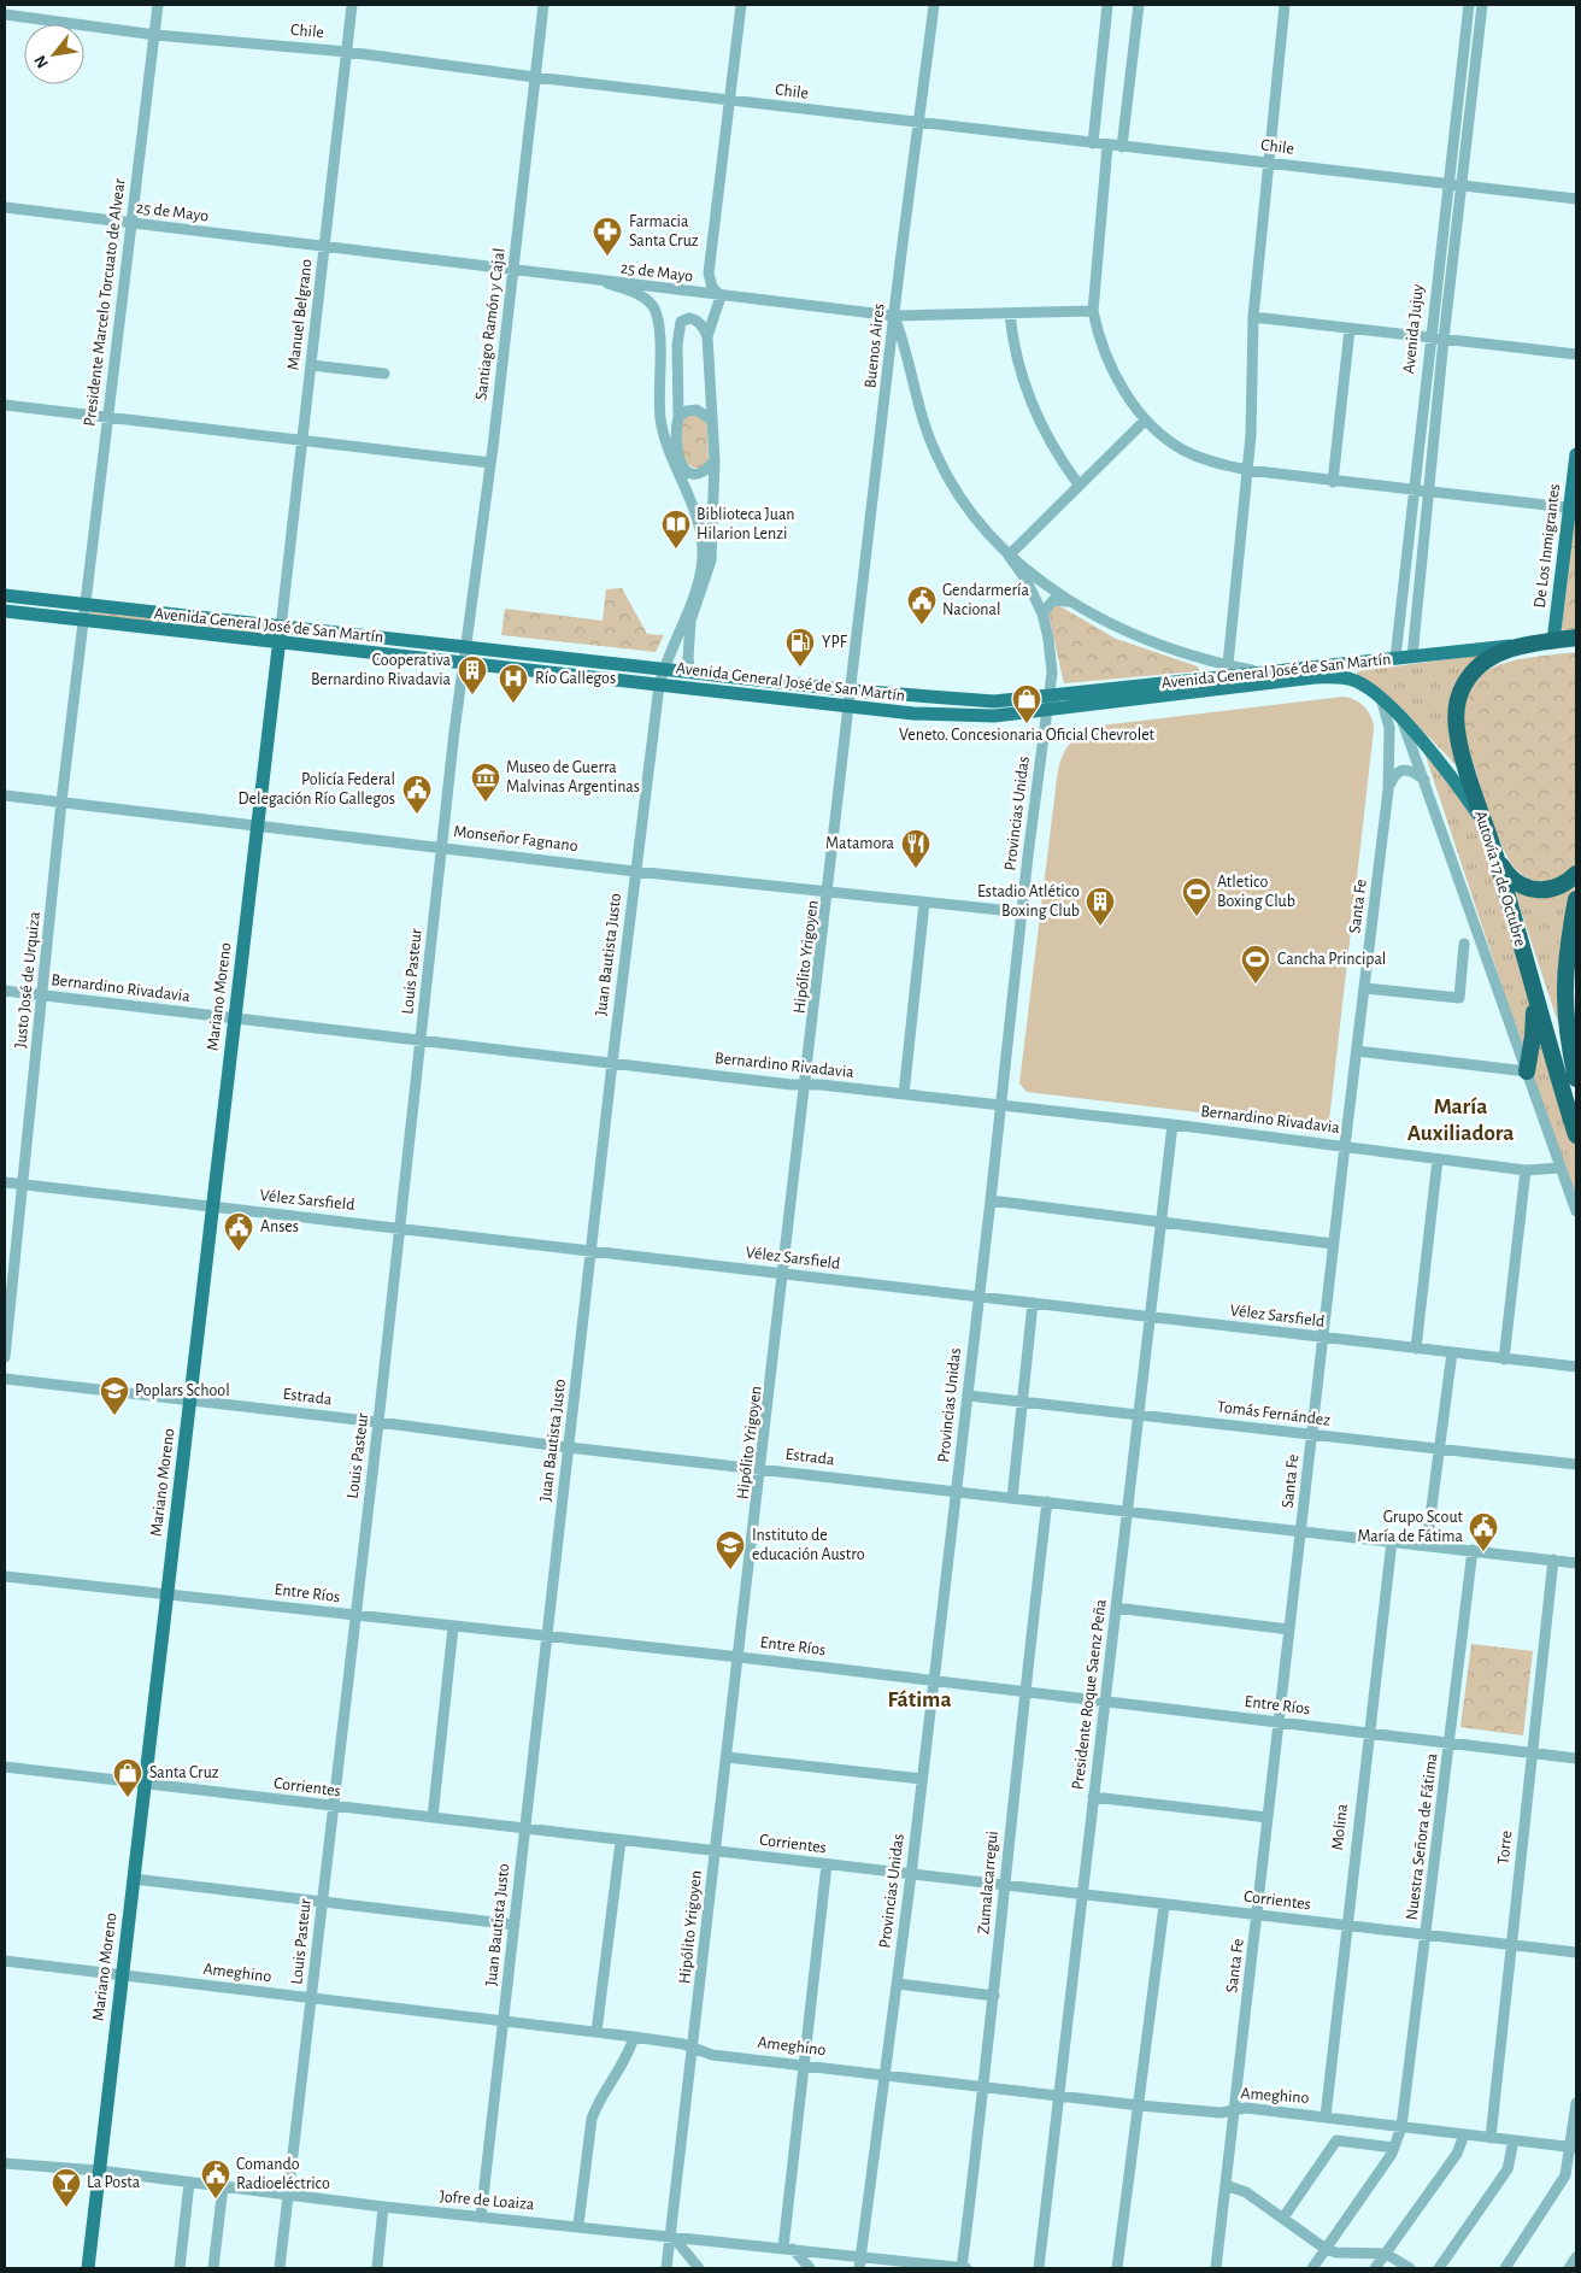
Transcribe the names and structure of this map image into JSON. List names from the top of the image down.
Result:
{
  "streets": {
    "highway": ["Avenida General José de San Martín", "Autovía 17 de Octubre"],
    "main road": ["De Los Inmigrantes", "Mariano Moreno"],
    "street": [
      "Chile",
      "25 de Mayo",
      "Presidente Marcelo Torcuato de Alvear",
      "Manuel Belgrano",
      "Santiago Ramón y Cajal",
      "Avenida Jujuy",
      "Buenos Aires",
      "Provincias Unidas",
      "Monseñor Fagnano",
      "Santa Fe",
      "Juan Bautista Justo",
      "Hipólito Yrigoyen",
      "Louis Pasteur",
      "Justo José de Urquiza",
      "Bernardino Rivadavia",
      "Vélez Sarsfield",
      "Estrada",
      "Tomás Fernández",
      "Entre Ríos",
      "Presidente Roque Saenz Peña",
      "Corrientes",
      "Molina",
      "Nuestra Señora de Fátima",
      "Torre",
      "Zumalacarregui",
      "Ameghino",
      "Jofre de Loaiza"
    ]
  },
  "crossings": [
    ["Chile", "Presidente Marcelo Torcuato de Alvear"],
    ["Chile", "Manuel Belgrano"],
    ["Chile", "Santiago Ramón y Cajal"],
    ["Chile", "Avenida Jujuy"],
    ["Chile", "Buenos Aires"],
    ["25 de Mayo", "Presidente Marcelo Torcuato de Alvear"],
    ["25 de Mayo", "Manuel Belgrano"],
    ["25 de Mayo", "Santiago Ramón y Cajal"],
    ["25 de Mayo", "Buenos Aires"],
    ["Presidente Marcelo Torcuato de Alvear", "Avenida General José de San Martín"],
    ["Presidente Marcelo Torcuato de Alvear", "Justo José de Urquiza"],
    ["Manuel Belgrano", "Avenida General José de San Martín"],
    ["Manuel Belgrano", "Mariano Moreno"],
    ["Santiago Ramón y Cajal", "Avenida General José de San Martín"],
    ["Santiago Ramón y Cajal", "Louis Pasteur"],
    ["Avenida Jujuy", "Avenida General José de San Martín"],
    ["Buenos Aires", "Avenida General José de San Martín"],
    ["Buenos Aires", "Hipólito Yrigoyen"],
    ["De Los Inmigrantes", "Avenida General José de San Martín"],
    ["Avenida General José de San Martín", "Provincias Unidas"],
    ["Avenida General José de San Martín", "Autovía 17 de Octubre"],
    ["Avenida General José de San Martín", "Santa Fe"],
    ["Avenida General José de San Martín", "Juan Bautista Justo"],
    ["Avenida General José de San Martín", "Hipólito Yrigoyen"],
    ["Avenida General José de San Martín", "Louis Pasteur"],
    ["Avenida General José de San Martín", "Justo José de Urquiza"],
    ["Avenida General José de San Martín", "Mariano Moreno"],
    ["Provincias Unidas", "Monseñor Fagnano"],
    ["Provincias Unidas", "Bernardino Rivadavia"],
    ["Provincias Unidas", "Vélez Sarsfield"],
    ["Provincias Unidas", "Estrada"],
    ["Provincias Unidas", "Tomás Fernández"],
    ["Provincias Unidas", "Entre Ríos"],
    ["Provincias Unidas", "Corrientes"],
    ["Provincias Unidas", "Ameghino"],
    ["Provincias Unidas", "Jofre de Loaiza"],
    ["Monseñor Fagnano", "Juan Bautista Justo"],
    ["Monseñor Fagnano", "Hipólito Yrigoyen"],
    ["Monseñor Fagnano", "Louis Pasteur"],
    ["Monseñor Fagnano", "Justo José de Urquiza"],
    ["Monseñor Fagnano", "Mariano Moreno"],
    ["Santa Fe", "Bernardino Rivadavia"],
    ["Santa Fe", "Vélez Sarsfield"],
    ["Santa Fe", "Estrada"],
    ["Santa Fe", "Tomás Fernández"],
    ["Santa Fe", "Entre Ríos"],
    ["Santa Fe", "Corrientes"],
    ["Santa Fe", "Ameghino"],
    ["Juan Bautista Justo", "Bernardino Rivadavia"],
    ["Juan Bautista Justo", "Vélez Sarsfield"],
    ["Juan Bautista Justo", "Estrada"],
    ["Juan Bautista Justo", "Entre Ríos"],
    ["Juan Bautista Justo", "Corrientes"],
    ["Juan Bautista Justo", "Ameghino"],
    ["Juan Bautista Justo", "Jofre de Loaiza"],
    ["Hipólito Yrigoyen", "Bernardino Rivadavia"],
    ["Hipólito Yrigoyen", "Vélez Sarsfield"],
    ["Hipólito Yrigoyen", "Estrada"],
    ["Hipólito Yrigoyen", "Entre Ríos"],
    ["Hipólito Yrigoyen", "Corrientes"],
    ["Hipólito Yrigoyen", "Ameghino"],
    ["Hipólito Yrigoyen", "Jofre de Loaiza"],
    ["Louis Pasteur", "Bernardino Rivadavia"],
    ["Louis Pasteur", "Vélez Sarsfield"],
    ["Louis Pasteur", "Estrada"],
    ["Louis Pasteur", "Entre Ríos"],
    ["Louis Pasteur", "Corrientes"],
    ["Louis Pasteur", "Ameghino"],
    ["Louis Pasteur", "Jofre de Loaiza"],
    ["Justo José de Urquiza", "Bernardino Rivadavia"],
    ["Justo José de Urquiza", "Vélez Sarsfield"],
    ["Bernardino Rivadavia", "Mariano Moreno"],
    ["Bernardino Rivadavia", "Presidente Roque Saenz Peña"],
    ["Mariano Moreno", "Vélez Sarsfield"],
    ["Mariano Moreno", "Estrada"],
    ["Mariano Moreno", "Entre Ríos"],
    ["Mariano Moreno", "Corrientes"],
    ["Mariano Moreno", "Ameghino"],
    ["Mariano Moreno", "Jofre de Loaiza"],
    ["Vélez Sarsfield", "Presidente Roque Saenz Peña"],
    ["Estrada", "Presidente Roque Saenz Peña"],
    ["Estrada", "Molina"],
    ["Estrada", "Nuestra Señora de Fátima"],
    ["Estrada", "Torre"],
    ["Estrada", "Zumalacarregui"],
    ["Tomás Fernández", "Presidente Roque Saenz Peña"],
    ["Entre Ríos", "Presidente Roque Saenz Peña"],
    ["Entre Ríos", "Molina"],
    ["Entre Ríos", "Nuestra Señora de Fátima"],
    ["Entre Ríos", "Torre"],
    ["Entre Ríos", "Zumalacarregui"],
    ["Presidente Roque Saenz Peña", "Corrientes"],
    ["Presidente Roque Saenz Peña", "Ameghino"],
    ["Corrientes", "Molina"],
    ["Corrientes", "Nuestra Señora de Fátima"],
    ["Corrientes", "Torre"],
    ["Corrientes", "Zumalacarregui"],
    ["Molina", "Ameghino"],
    ["Nuestra Señora de Fátima", "Ameghino"],
    ["Torre", "Ameghino"],
    ["Zumalacarregui", "Ameghino"],
    ["Zumalacarregui", "Jofre de Loaiza"]
  ],
  "districts": ["María Auxiliadora", "Fátima"],
  "places": {
    "pharmacy": ["Farmacia Santa Cruz"],
    "library": ["Biblioteca Juan Hilarion Lenzi"],
    "public building": [
      "Gendarmería Nacional",
      "Policía Federal Delegación Río Gallegos",
      "Anses",
      "Grupo Scout María de Fátima",
      "Comando Radioeléctrico"
    ],
    "fuel station": ["YPF"],
    "building": ["Cooperativa Bernardino Rivadavia", "Estadio Atlético Boxing Club"],
    "hospital": ["Río Gallegos"],
    "shop": ["Veneto. Concesionaria Oficial Chevrolet", "Santa Cruz"],
    "museum": ["Museo de Guerra Malvinas Argentinas"],
    "restaurant": ["Matamora"],
    "sports": ["Atletico Boxing Club", "Cancha Principal"],
    "school or university": ["Poplars School", "Instituto de educación Austro"],
    "bar": ["La Posta"]
  },
  "north": "bottom left"
}
